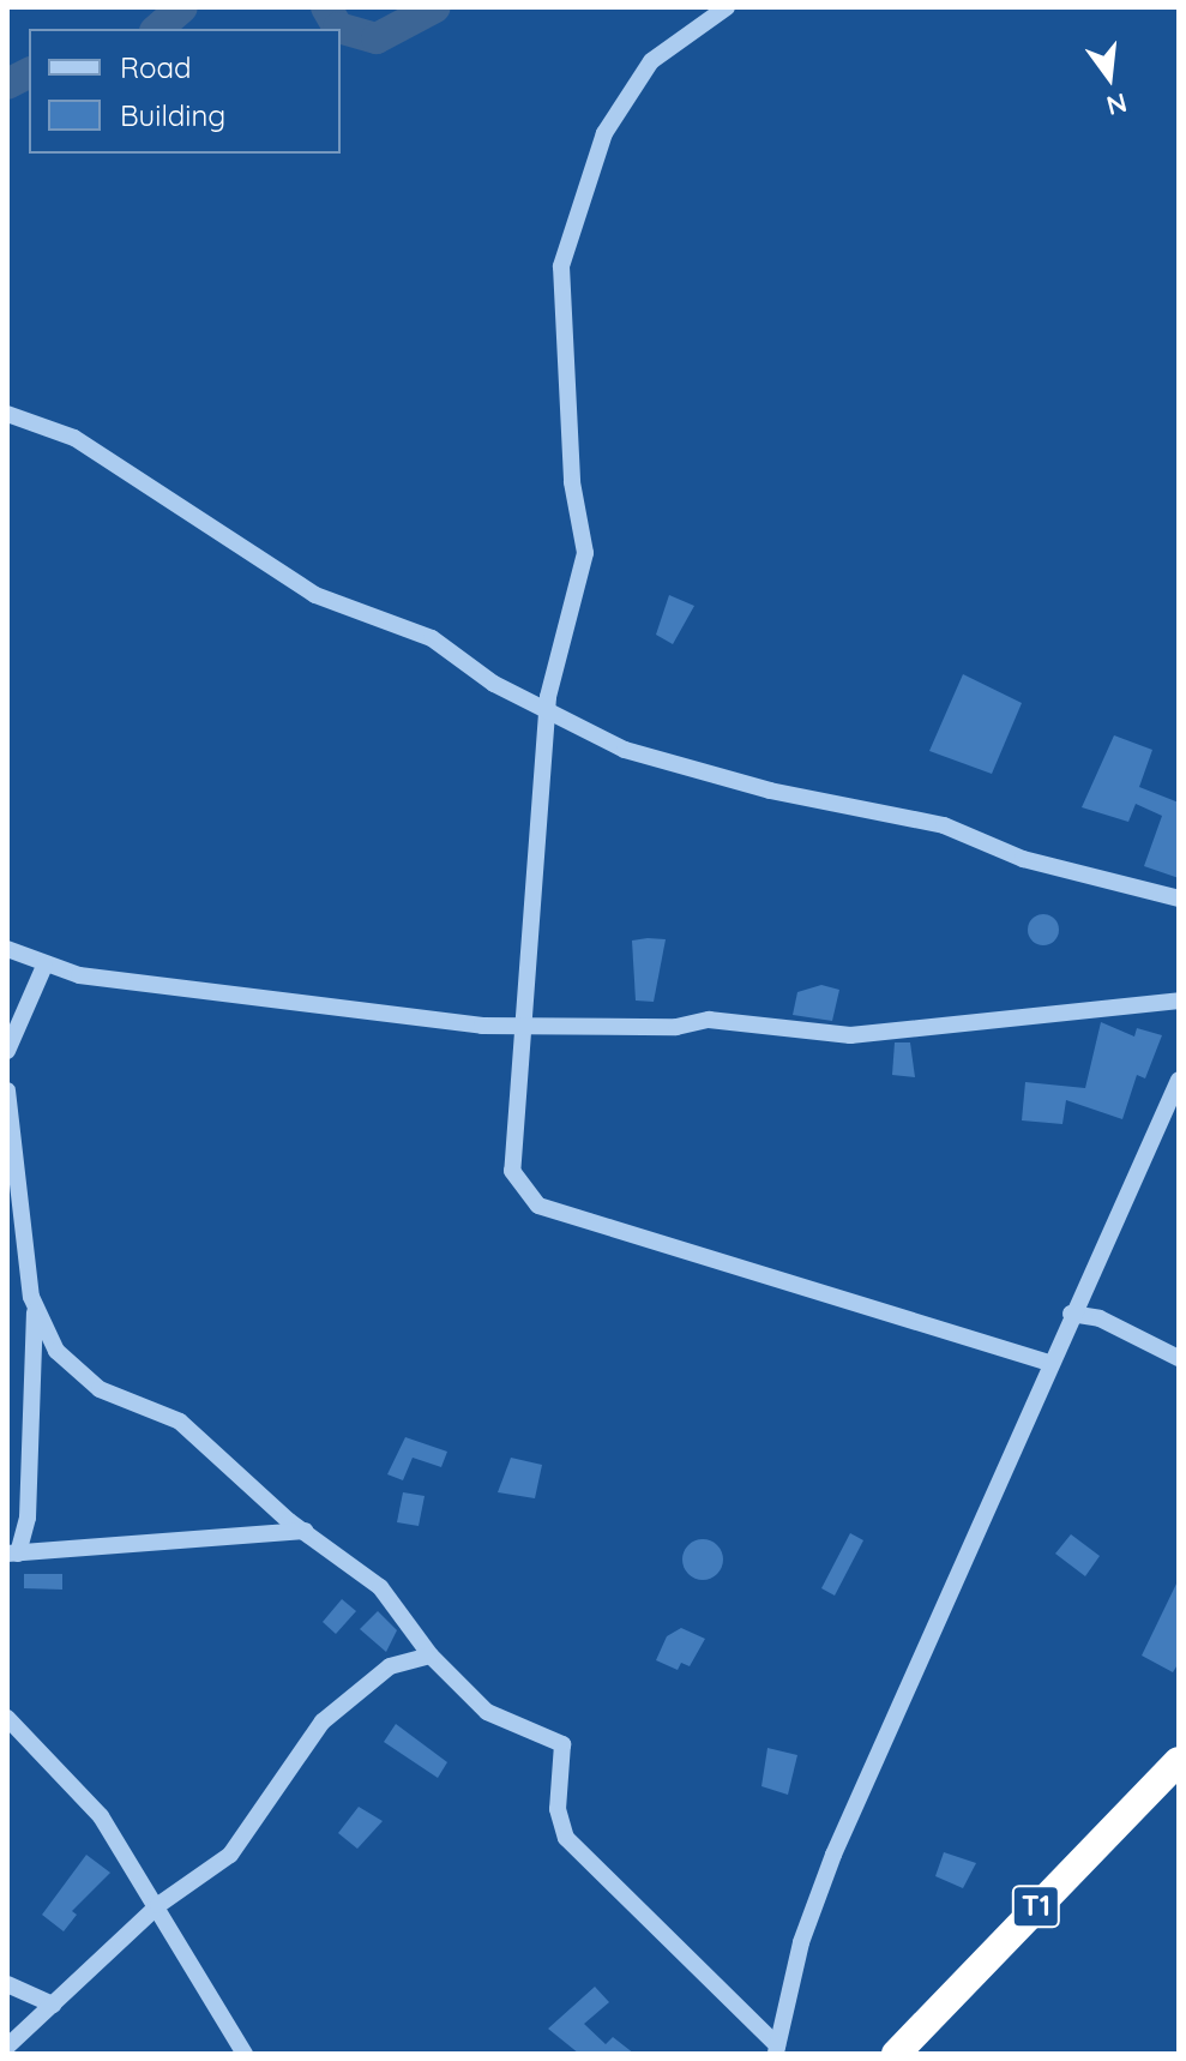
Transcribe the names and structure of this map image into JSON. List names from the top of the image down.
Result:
{
  "streets": {
    "highway": ["T1"]
  },
  "legend": ["Road", "Building"],
  "north": "bottom"
}
